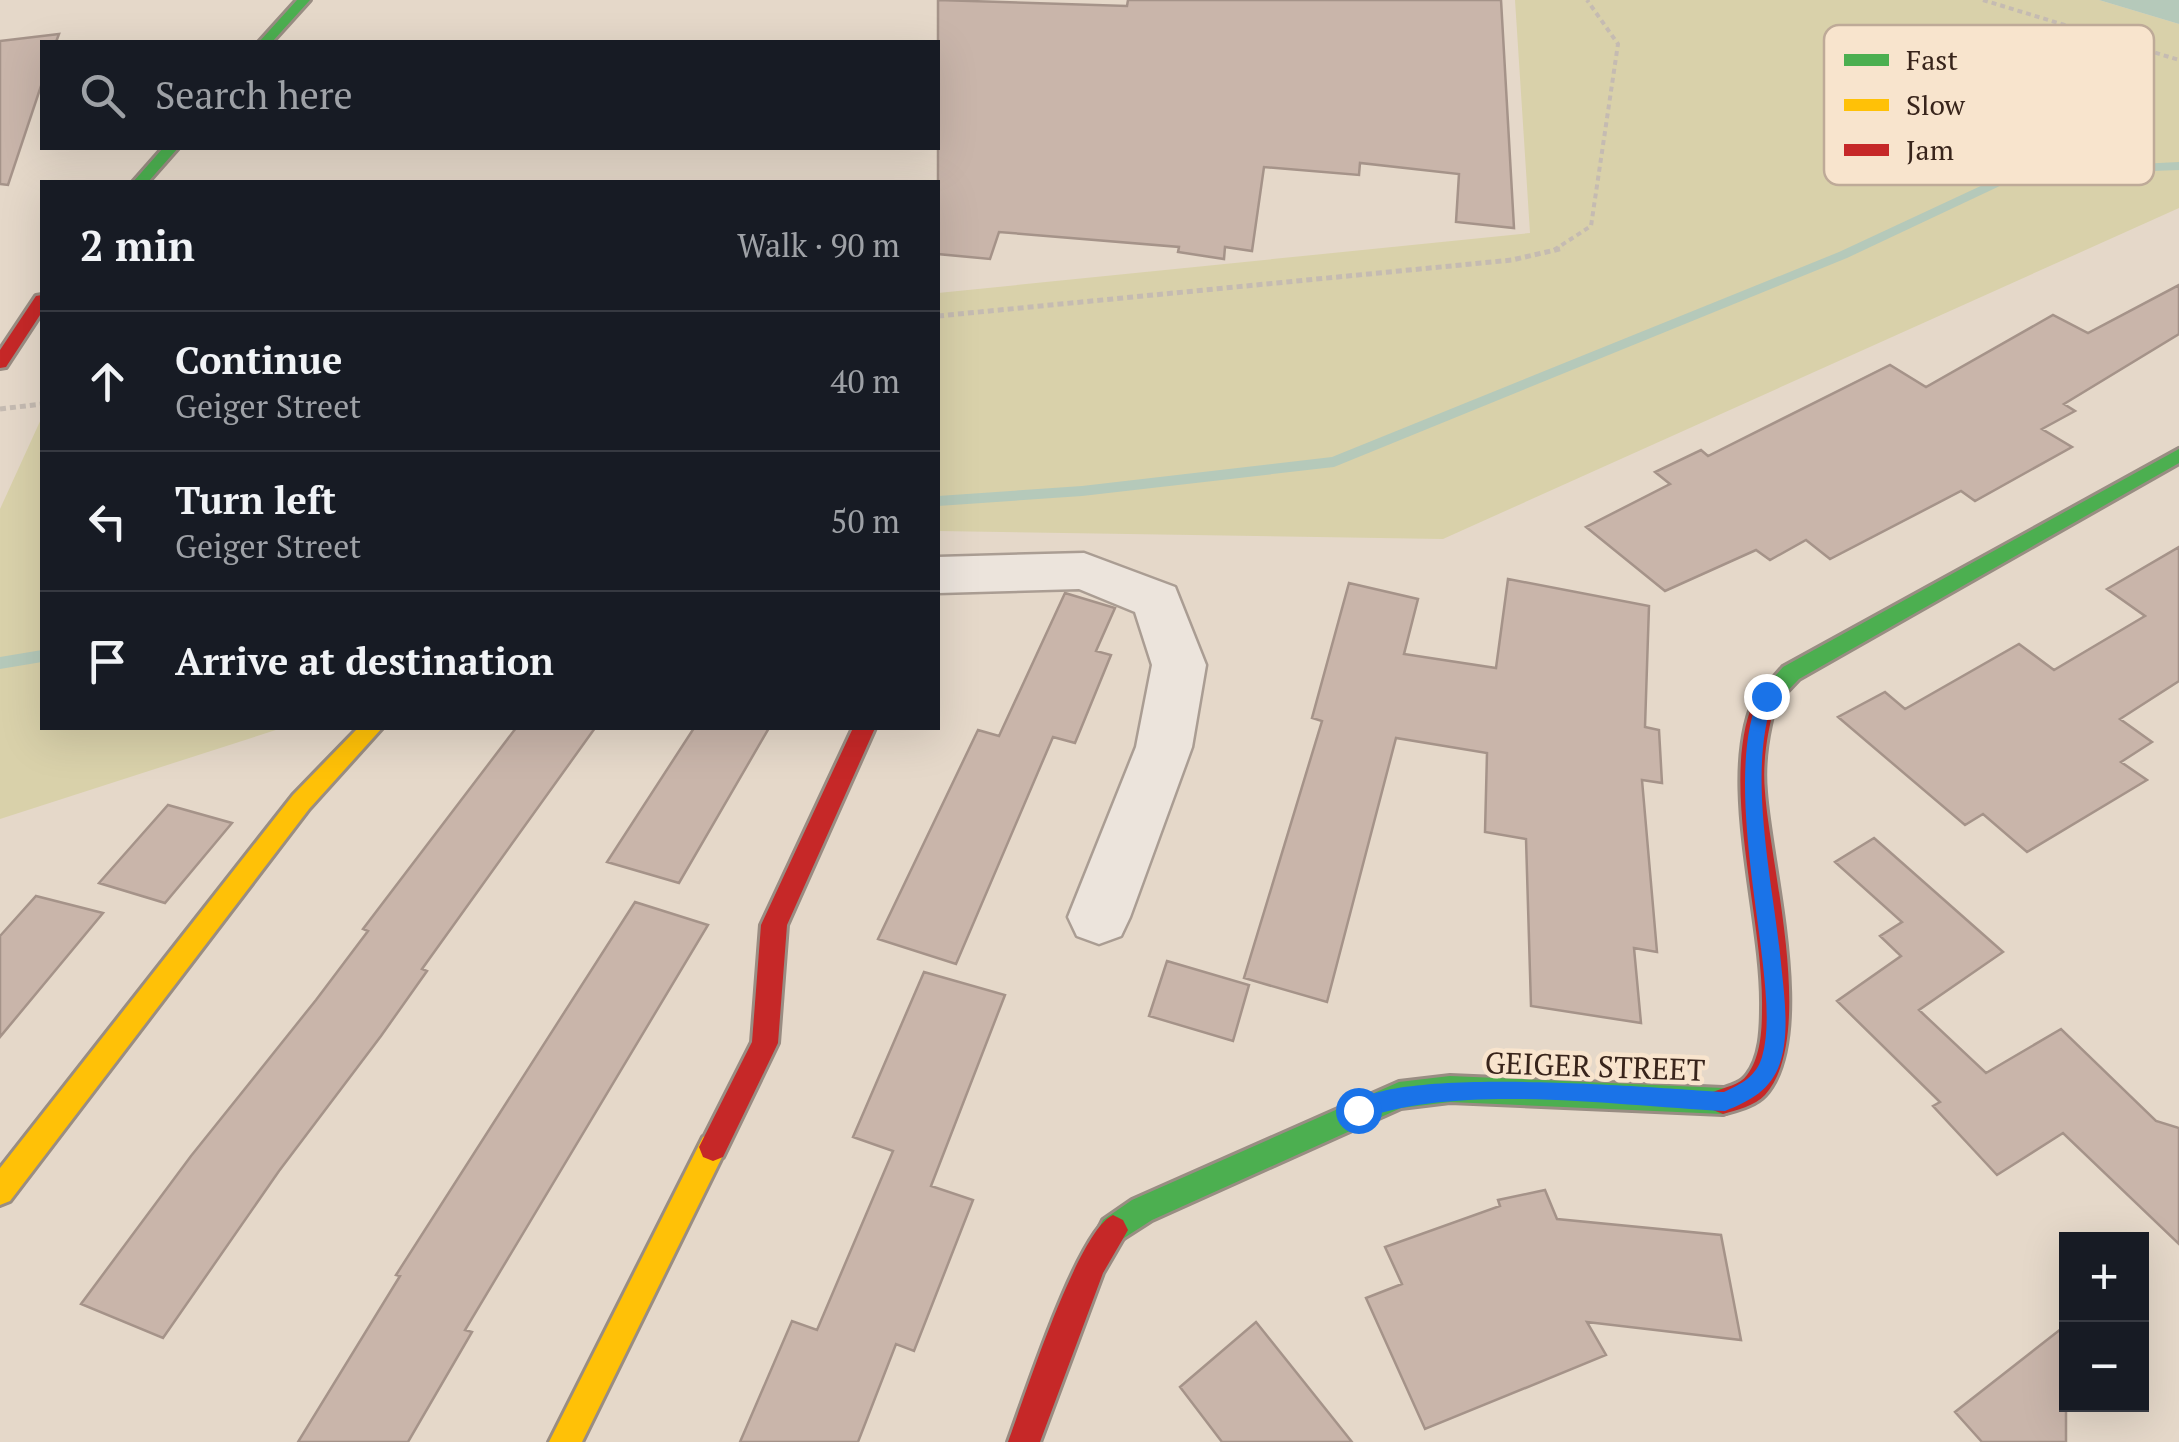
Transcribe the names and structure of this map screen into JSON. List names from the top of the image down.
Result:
{
  "streets": {
    "street": ["GEIGER STREET"]
  },
  "legend": ["Fast", "Slow", "Jam"],
  "page": {
    "search": "Search here",
    "heading": ["2 min", "Walk · 90 m"],
    "list": [
      ["Continue", "Geiger Street", "40 m"],
      ["Turn left", "Geiger Street", "50 m"],
      "Arrive at destination"
    ],
    "map_buttons": ["+", "−"]
  }
}
